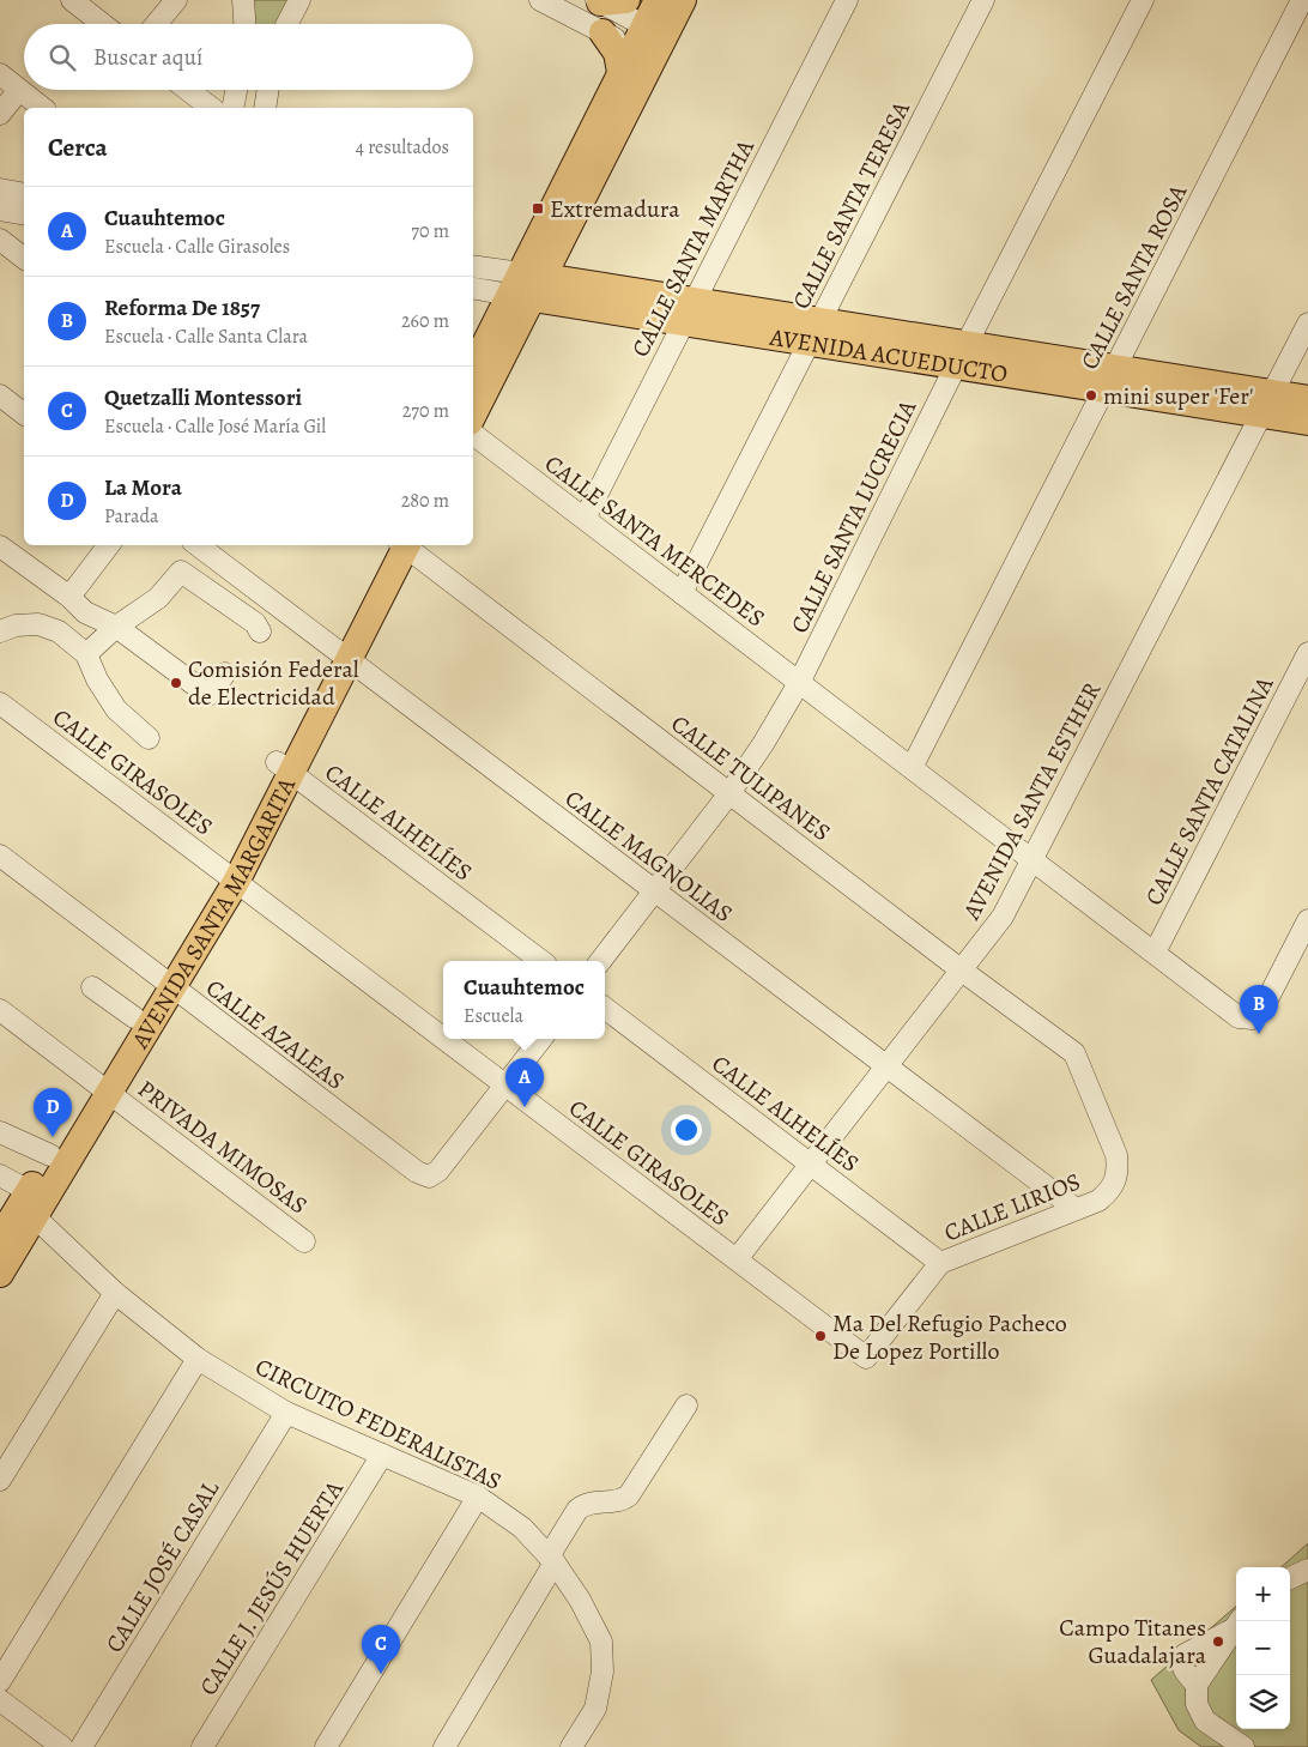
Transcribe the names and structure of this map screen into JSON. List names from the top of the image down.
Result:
{
  "streets": {
    "main road": ["AVENIDA ACUEDUCTO", "AVENIDA SANTA MARGARITA"],
    "street": [
      "CALLE SANTA TERESA",
      "CALLE SANTA MARTHA",
      "CALLE SANTA ROSA",
      "CALLE SANTA LUCRECIA",
      "CALLE SANTA MERCEDES",
      "CALLE GIRASOLES",
      "CALLE TULIPANES",
      "CALLE SANTA CATALINA",
      "AVENIDA SANTA ESTHER",
      "CALLE ALHELÍES",
      "CALLE MAGNOLIAS",
      "CALLE AZALEAS",
      "PRIVADA MIMOSAS",
      "CALLE LIRIOS",
      "CIRCUITO FEDERALISTAS",
      "CALLE JOSÉ CASAL",
      "CALLE J. JESÚS HUERTA"
    ]
  },
  "crossings": [
    ["CALLE SANTA TERESA", "AVENIDA ACUEDUCTO"],
    ["CALLE SANTA TERESA", "CALLE SANTA MERCEDES"],
    ["CALLE SANTA MARTHA", "AVENIDA ACUEDUCTO"],
    ["CALLE SANTA MARTHA", "CALLE SANTA MERCEDES"],
    ["CALLE SANTA ROSA", "AVENIDA ACUEDUCTO"],
    ["CALLE SANTA ROSA", "CALLE SANTA MERCEDES"],
    ["AVENIDA ACUEDUCTO", "CALLE SANTA LUCRECIA"],
    ["AVENIDA ACUEDUCTO", "AVENIDA SANTA ESTHER"],
    ["CALLE SANTA LUCRECIA", "CALLE SANTA MERCEDES"],
    ["CALLE SANTA LUCRECIA", "CALLE TULIPANES"],
    ["CALLE SANTA LUCRECIA", "CALLE MAGNOLIAS"],
    ["CALLE SANTA MERCEDES", "CALLE SANTA CATALINA"],
    ["CALLE SANTA MERCEDES", "AVENIDA SANTA ESTHER"],
    ["CALLE GIRASOLES", "AVENIDA SANTA ESTHER"],
    ["CALLE GIRASOLES", "AVENIDA SANTA MARGARITA"],
    ["CALLE GIRASOLES", "CALLE AZALEAS"],
    ["CALLE GIRASOLES", "CALLE LIRIOS"],
    ["CALLE TULIPANES", "AVENIDA SANTA ESTHER"],
    ["CALLE TULIPANES", "CALLE LIRIOS"],
    ["AVENIDA SANTA ESTHER", "CALLE ALHELÍES"],
    ["AVENIDA SANTA ESTHER", "CALLE MAGNOLIAS"],
    ["CALLE ALHELÍES", "AVENIDA SANTA MARGARITA"],
    ["CALLE ALHELÍES", "CALLE LIRIOS"],
    ["CALLE MAGNOLIAS", "AVENIDA SANTA MARGARITA"],
    ["CALLE MAGNOLIAS", "CALLE LIRIOS"],
    ["AVENIDA SANTA MARGARITA", "CALLE AZALEAS"],
    ["AVENIDA SANTA MARGARITA", "PRIVADA MIMOSAS"],
    ["AVENIDA SANTA MARGARITA", "CIRCUITO FEDERALISTAS"],
    ["CIRCUITO FEDERALISTAS", "CALLE JOSÉ CASAL"],
    ["CIRCUITO FEDERALISTAS", "CALLE J. JESÚS HUERTA"]
  ],
  "places": {
    "transit": ["Extremadura"],
    "other": [
      "mini super 'Fer'",
      "Comisión Federal de Electricidad",
      "Ma Del Refugio Pacheco De Lopez Portillo",
      "Campo Titanes Guadalajara"
    ]
  },
  "page": {
    "search": "Buscar aquí",
    "heading": ["Cerca", "4 resultados"],
    "list": [
      {
        "mark": "A",
        "name": "Cuauhtemoc",
        "note": "Escuela · Calle Girasoles",
        "value": "70 m"
      },
      {
        "mark": "B",
        "name": "Reforma De 1857",
        "note": "Escuela · Calle Santa Clara",
        "value": "260 m"
      },
      {
        "mark": "C",
        "name": "Quetzalli Montessori",
        "note": "Escuela · Calle José María Gil",
        "value": "270 m"
      },
      {
        "mark": "D",
        "name": "La Mora",
        "note": "Parada",
        "value": "280 m"
      }
    ],
    "popup": ["Cuauhtemoc", "Escuela"],
    "pins": [
      "B",
      "A",
      "D",
      "C"
    ],
    "map_buttons": ["+", "−"]
  }
}
